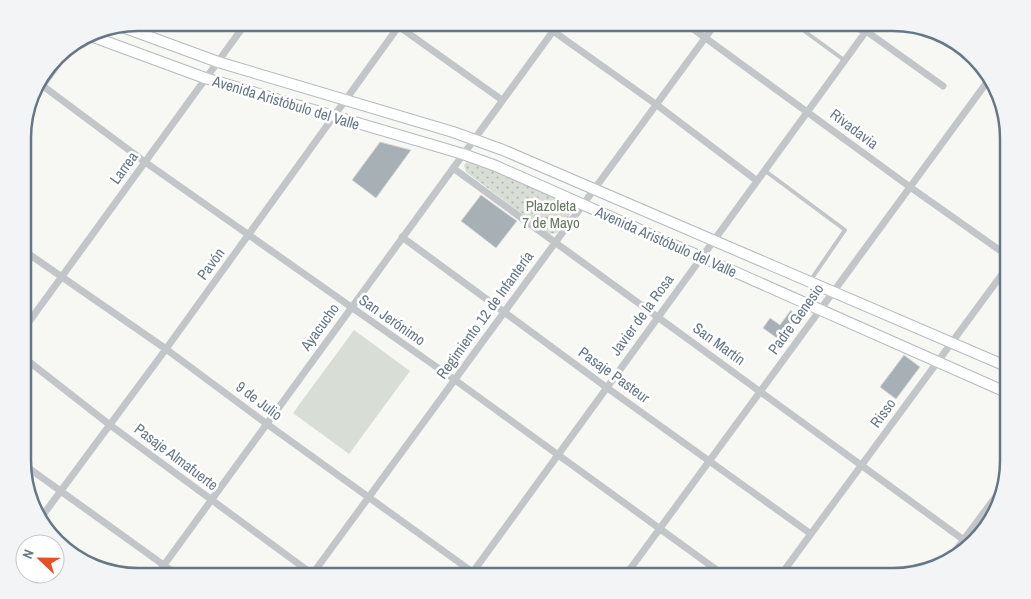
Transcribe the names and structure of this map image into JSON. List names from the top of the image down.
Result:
{
  "streets": {
    "main road": ["Avenida Aristóbulo del Valle"],
    "street": [
      "Rivadavia",
      "Larrea",
      "Pavón",
      "Regimiento 12 de Infantería",
      "Javier de la Rosa",
      "Padre Genesio",
      "San Jerónimo",
      "Ayacucho",
      "San Martín",
      "Pasaje Pasteur",
      "9 de Julio",
      "Risso",
      "Pasaje Almafuerte"
    ]
  },
  "crossings": [
    ["Avenida Aristóbulo del Valle", "Larrea"],
    ["Avenida Aristóbulo del Valle", "Pavón"],
    ["Avenida Aristóbulo del Valle", "Regimiento 12 de Infantería"],
    ["Avenida Aristóbulo del Valle", "Javier de la Rosa"],
    ["Avenida Aristóbulo del Valle", "Padre Genesio"],
    ["Avenida Aristóbulo del Valle", "Ayacucho"],
    ["Avenida Aristóbulo del Valle", "Risso"],
    ["Rivadavia", "Regimiento 12 de Infantería"],
    ["Rivadavia", "Javier de la Rosa"],
    ["Rivadavia", "Padre Genesio"],
    ["Larrea", "San Jerónimo"],
    ["Larrea", "9 de Julio"],
    ["Pavón", "San Jerónimo"],
    ["Pavón", "9 de Julio"],
    ["Pavón", "Pasaje Almafuerte"],
    ["Regimiento 12 de Infantería", "San Jerónimo"],
    ["Regimiento 12 de Infantería", "San Martín"],
    ["Regimiento 12 de Infantería", "Pasaje Pasteur"],
    ["Regimiento 12 de Infantería", "9 de Julio"],
    ["Javier de la Rosa", "San Jerónimo"],
    ["Javier de la Rosa", "San Martín"],
    ["Javier de la Rosa", "Pasaje Pasteur"],
    ["Padre Genesio", "San Jerónimo"],
    ["Padre Genesio", "San Martín"],
    ["Padre Genesio", "Pasaje Pasteur"],
    ["San Jerónimo", "Ayacucho"],
    ["Ayacucho", "San Martín"],
    ["Ayacucho", "Pasaje Pasteur"],
    ["Ayacucho", "9 de Julio"],
    ["Ayacucho", "Pasaje Almafuerte"],
    ["San Martín", "Risso"],
    ["Pasaje Pasteur", "Risso"]
  ],
  "parks": ["Plazoleta 7 de Mayo"],
  "north": "left"
}
